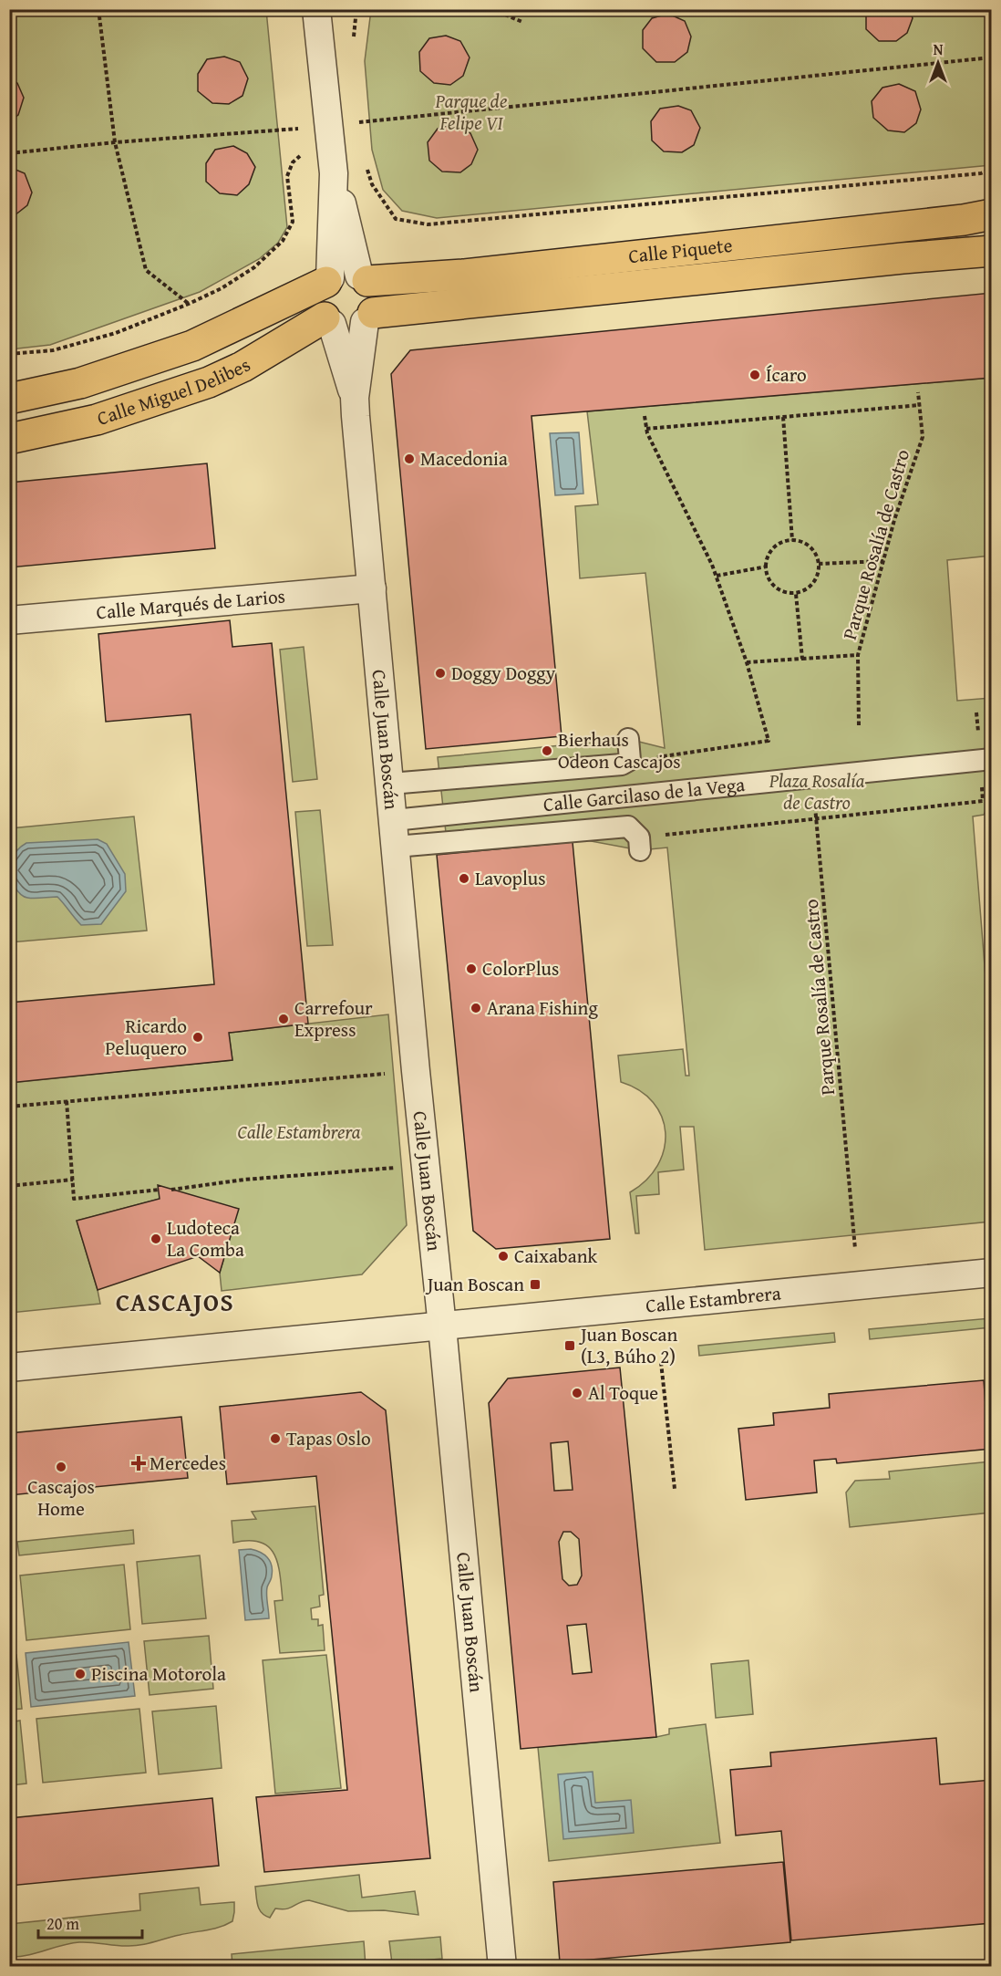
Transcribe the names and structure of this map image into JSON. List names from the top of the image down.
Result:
{
  "streets": {
    "main road": ["Calle Piquete", "Calle Miguel Delibes"],
    "street": [
      "Calle Marqués de Larios",
      "Calle Juan Boscán",
      "Calle Garcilaso de la Vega",
      "Calle Estambrera"
    ],
    "path": ["Parque Rosalía de Castro"]
  },
  "crossings": [
    ["Calle Piquete", "Calle Miguel Delibes"],
    ["Calle Piquete", "Calle Juan Boscán"],
    ["Calle Miguel Delibes", "Calle Juan Boscán"],
    ["Parque Rosalía de Castro", "Calle Garcilaso de la Vega"],
    ["Calle Marqués de Larios", "Calle Juan Boscán"],
    ["Calle Juan Boscán", "Calle Garcilaso de la Vega"],
    ["Calle Juan Boscán", "Calle Estambrera"]
  ],
  "districts": ["CASCAJOS"],
  "parks": ["Parque de Felipe VI", "Plaza Rosalía de Castro", "Calle Estambrera"],
  "places": {
    "other": [
      "Ícaro",
      "Macedonia",
      "Doggy Doggy",
      "Bierhaus Odeon Cascajos",
      "Lavoplus",
      "ColorPlus",
      "Arana Fishing",
      "Carrefour Express",
      "Ricardo Peluquero",
      "Ludoteca La Comba",
      "Caixabank",
      "Al Toque",
      "Tapas Oslo",
      "Cascajos Home",
      "Piscina Motorola"
    ],
    "transit": ["Juan Boscan", "Juan Boscan (L3, Búho 2)"],
    "health": ["Mercedes"]
  },
  "scale_bar": "20 m",
  "north": "top"
}
